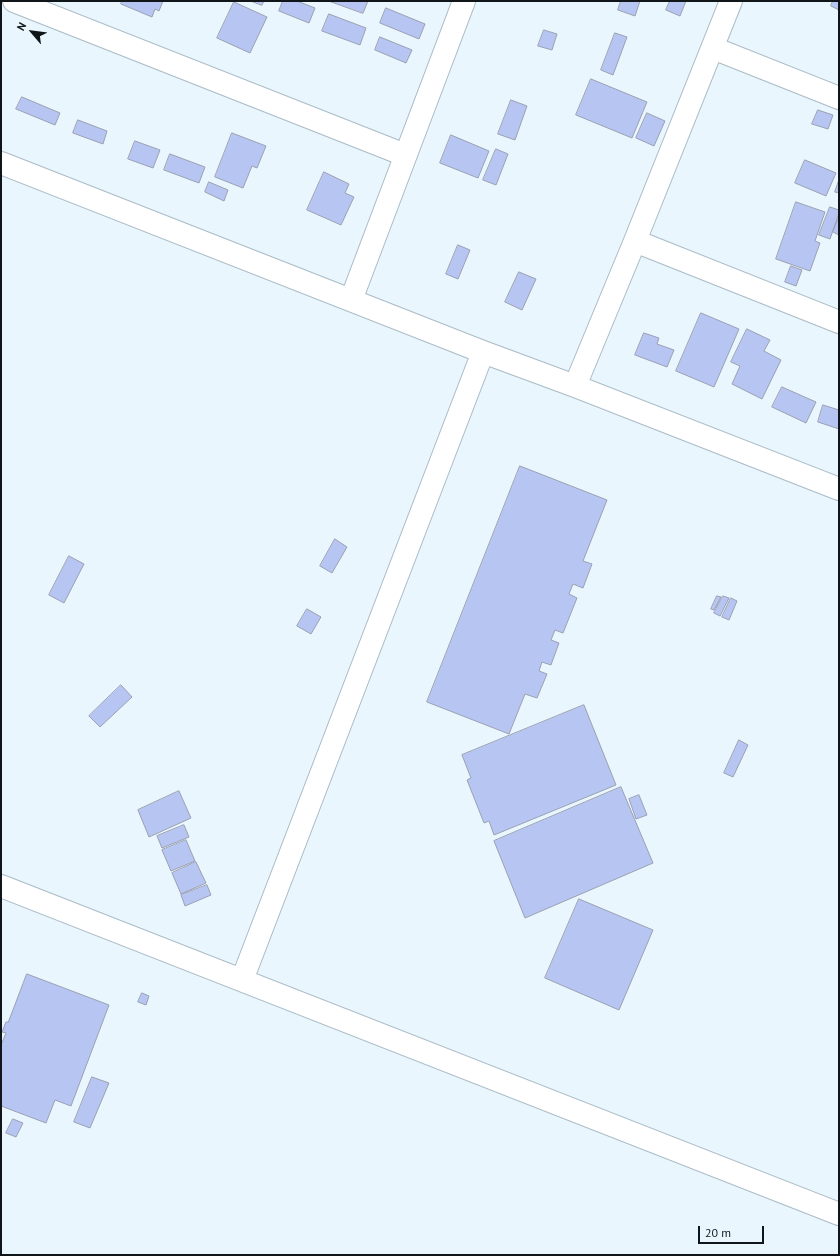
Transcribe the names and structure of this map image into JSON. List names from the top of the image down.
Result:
{
  "scale_bar": "20 m",
  "north": "top left"
}
